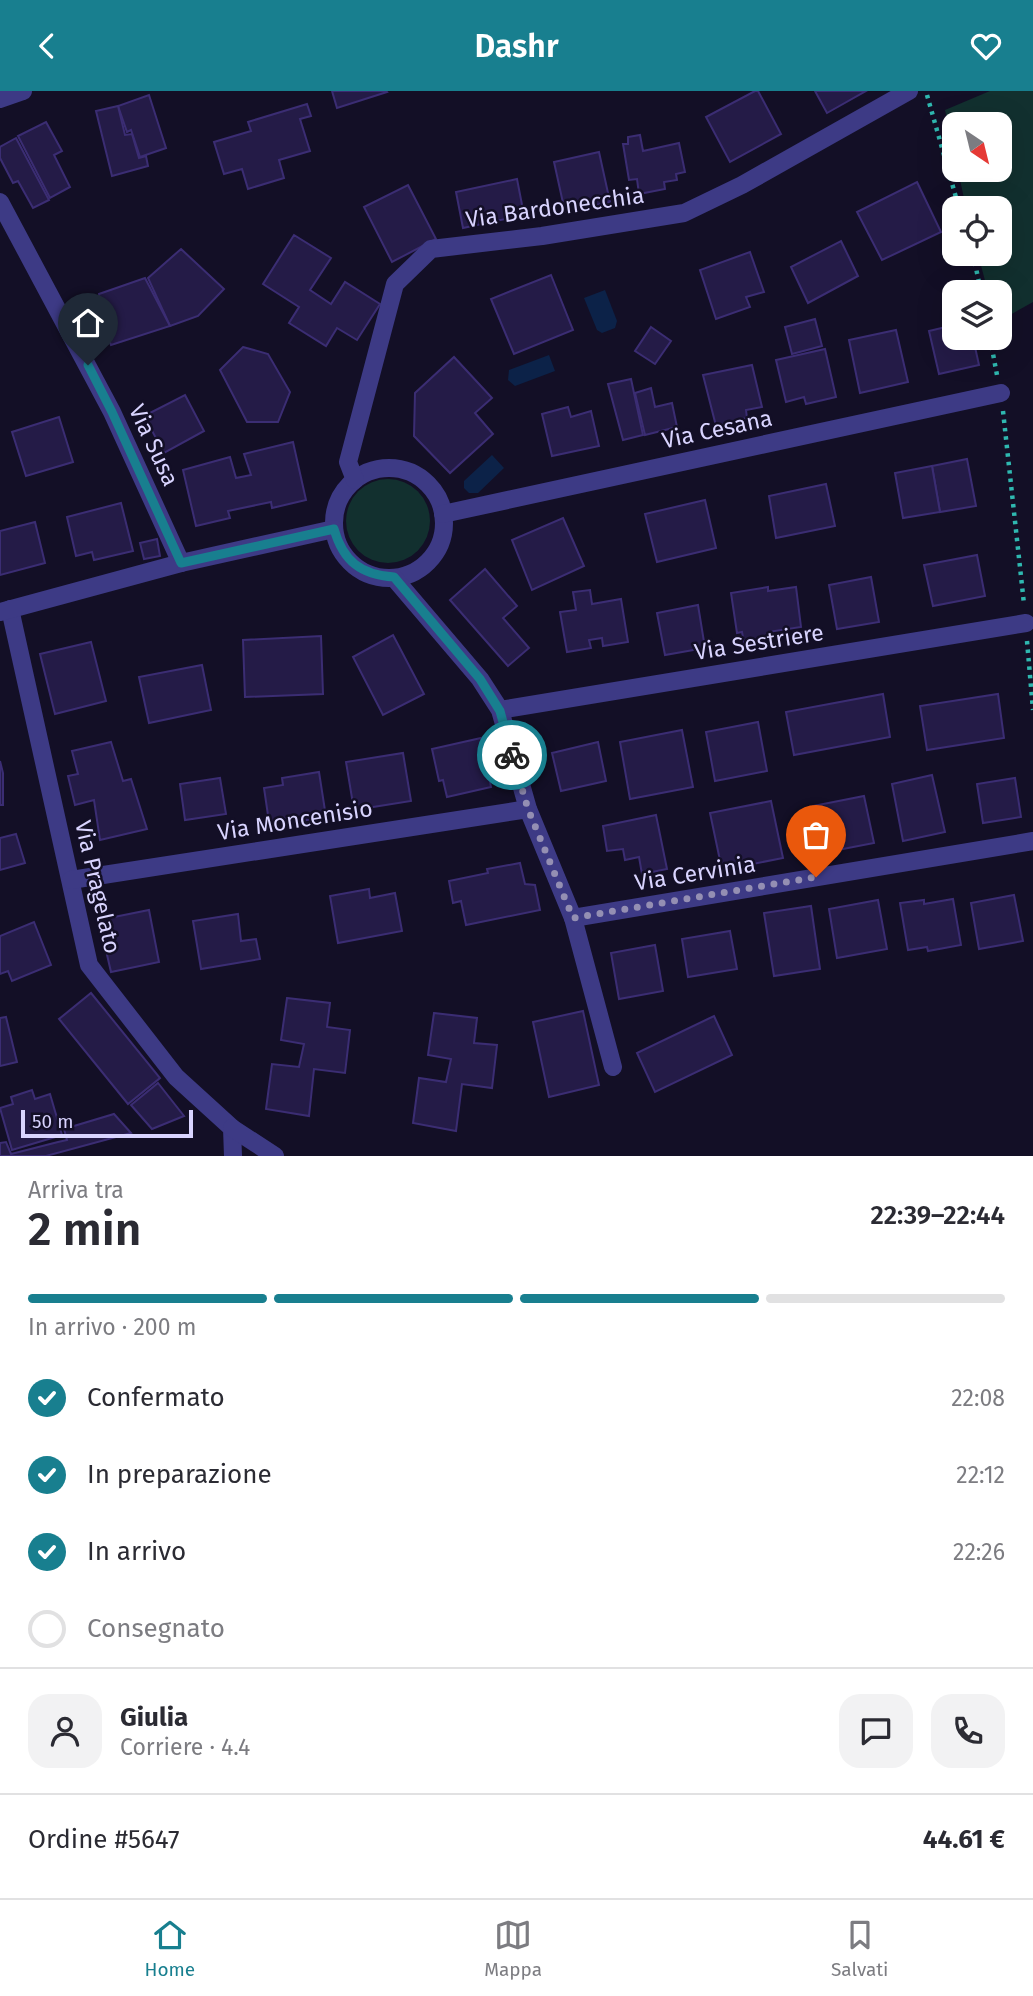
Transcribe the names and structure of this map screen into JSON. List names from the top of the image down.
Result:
{
  "streets": {
    "street": [
      "Via Bardonecchia",
      "Via Cesana",
      "Via Susa",
      "Via Sestriere",
      "Via Moncenisio",
      "Via Cervinia",
      "Via Pragelato"
    ]
  },
  "crossings": [
    ["Via Bardonecchia", "Via Cesana"],
    ["Via Moncenisio", "Via Pragelato"]
  ],
  "scale_bar": "50 m",
  "north": "bottom right",
  "page": {
    "header": "Dashr",
    "scale": "50 m",
    "heading": ["2 min", "Arriva tra", "22:39–22:44"],
    "panel": [
      "Giulia",
      "Corriere · 4.4",
      "Ordine #5647",
      "44.61 €"
    ],
    "bar": "In arrivo · 200 m",
    "list": [
      ["Confermato", "22:08"],
      ["In preparazione", "22:12"],
      ["In arrivo", "22:26"],
      "Consegnato"
    ],
    "tabs": ["Home", "Mappa", "Salvati"]
  }
}
